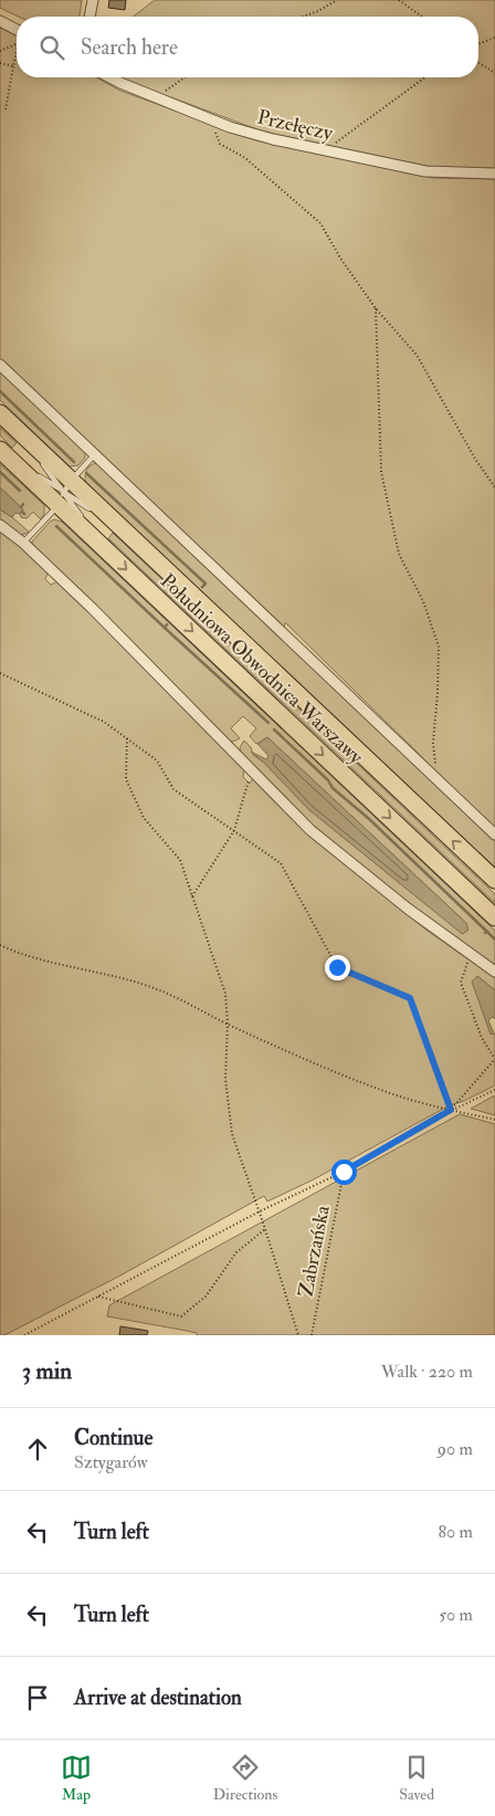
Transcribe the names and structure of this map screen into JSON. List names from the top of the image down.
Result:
{
  "streets": {
    "highway": ["Południowa Obwodnica Warszawy"],
    "street": ["Przełęczy"],
    "path": ["Zabrzańska"]
  },
  "page": {
    "search": "Search here",
    "heading": ["3 min", "Walk · 220 m"],
    "list": [
      ["Continue", "Sztygarów", "90 m"],
      ["Turn left", "80 m"],
      ["Turn left", "50 m"],
      "Arrive at destination"
    ],
    "nav": ["Map", "Directions", "Saved"]
  }
}
